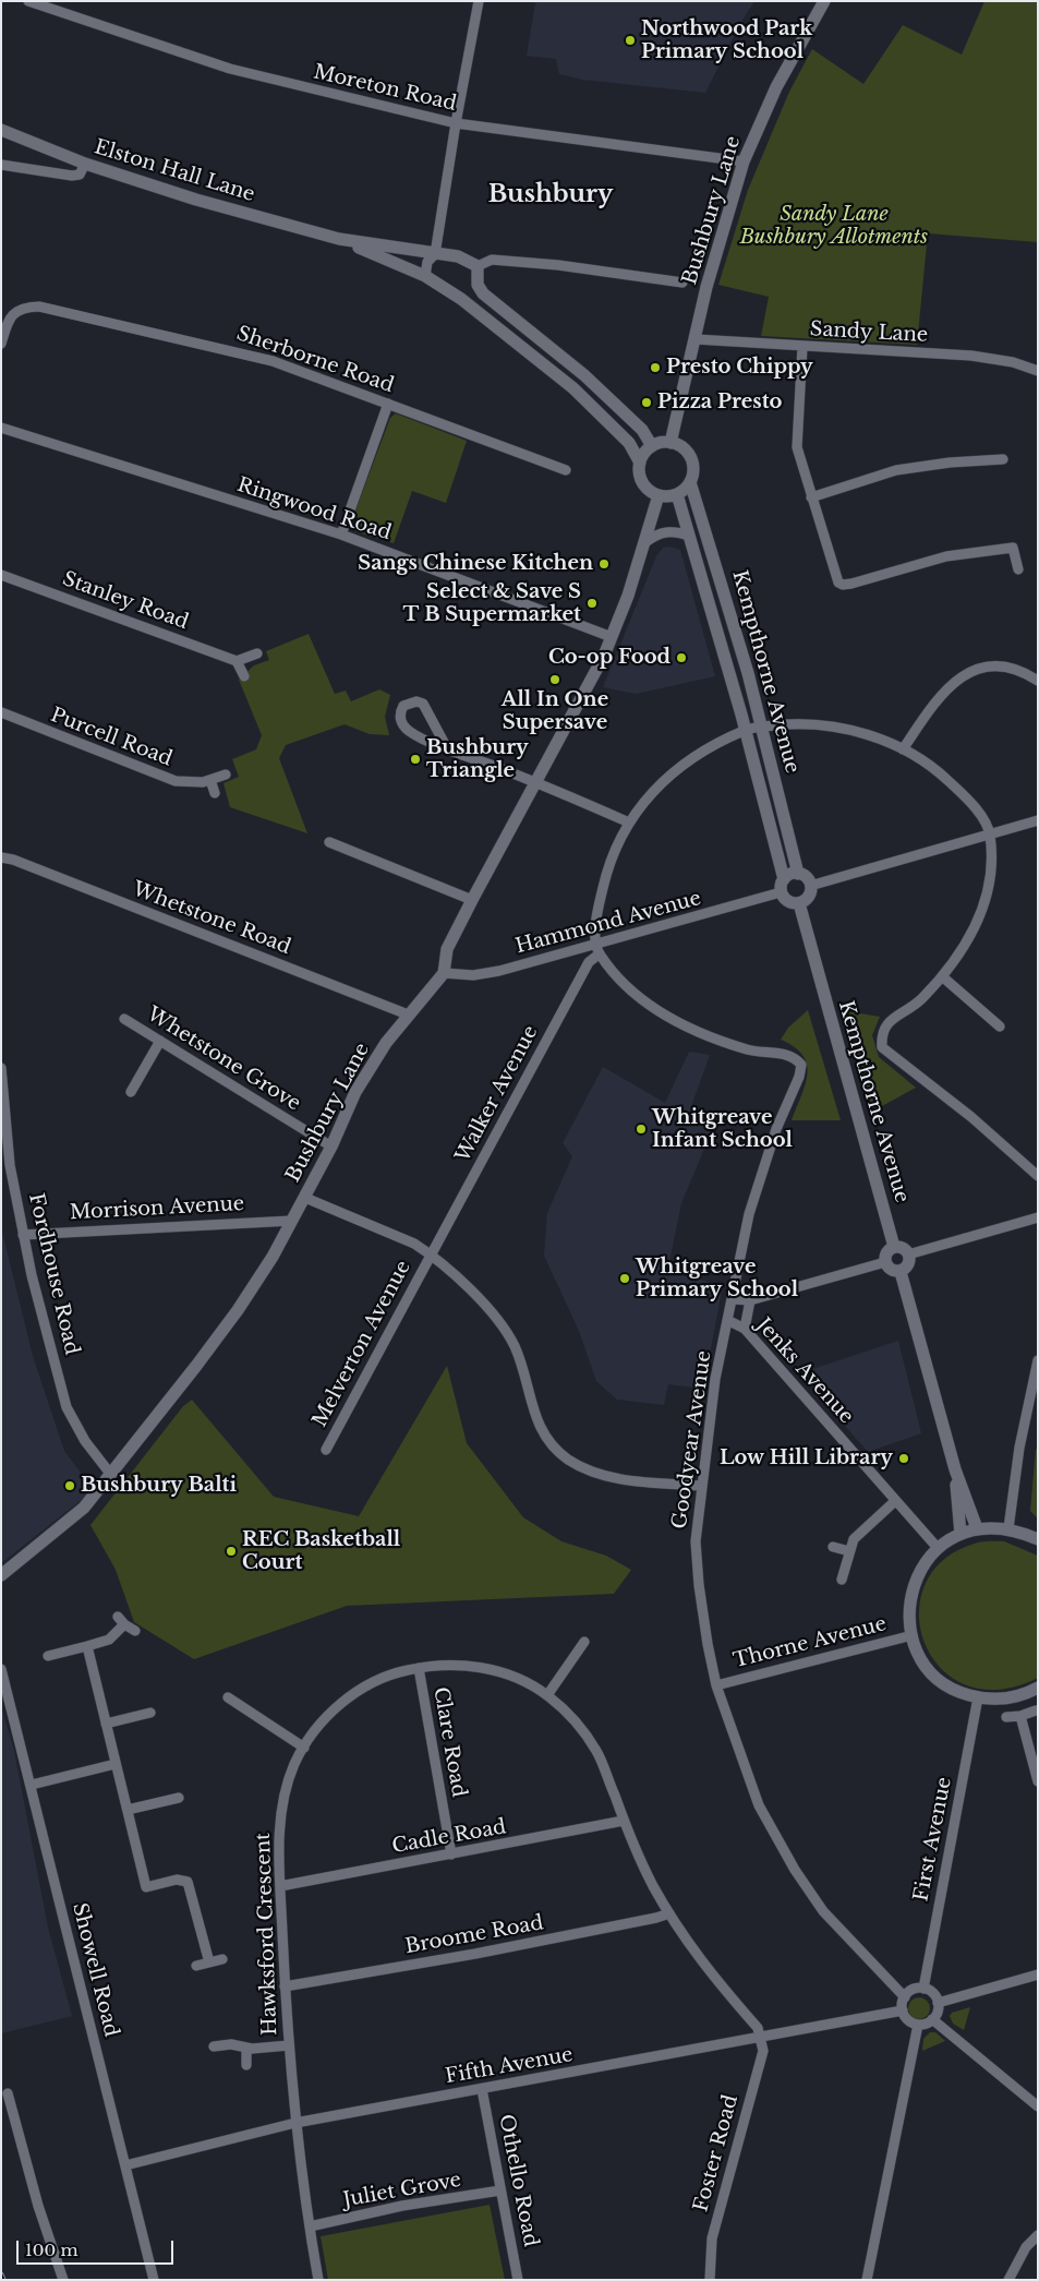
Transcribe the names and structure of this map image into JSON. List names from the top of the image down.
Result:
{
  "streets": {
    "street": [
      "Moreton Road",
      "Elston Hall Lane",
      "Bushbury Lane",
      "Sandy Lane",
      "Sherborne Road",
      "Ringwood Road",
      "Stanley Road",
      "Kempthorne Avenue",
      "Purcell Road",
      "Whetstone Road",
      "Hammond Avenue",
      "Whetstone Grove",
      "Walker Avenue",
      "Morrison Avenue",
      "Fordhouse Road",
      "Melverton Avenue",
      "Jenks Avenue",
      "Goodyear Avenue",
      "Thorne Avenue",
      "Clare Road",
      "Cadle Road",
      "First Avenue",
      "Hawksford Crescent",
      "Broome Road",
      "Showell Road",
      "Fifth Avenue",
      "Foster Road",
      "Othello Road",
      "Juliet Grove"
    ]
  },
  "crossings": [
    ["Moreton Road", "Bushbury Lane"],
    ["Elston Hall Lane", "Bushbury Lane"],
    ["Elston Hall Lane", "Kempthorne Avenue"],
    ["Bushbury Lane", "Sandy Lane"],
    ["Bushbury Lane", "Ringwood Road"],
    ["Bushbury Lane", "Kempthorne Avenue"],
    ["Bushbury Lane", "Whetstone Road"],
    ["Bushbury Lane", "Hammond Avenue"],
    ["Bushbury Lane", "Whetstone Grove"],
    ["Bushbury Lane", "Morrison Avenue"],
    ["Bushbury Lane", "Fordhouse Road"],
    ["Kempthorne Avenue", "Hammond Avenue"],
    ["Hammond Avenue", "Walker Avenue"],
    ["Hammond Avenue", "Goodyear Avenue"],
    ["Walker Avenue", "Melverton Avenue"],
    ["Walker Avenue", "Goodyear Avenue"],
    ["Morrison Avenue", "Fordhouse Road"],
    ["Jenks Avenue", "Goodyear Avenue"],
    ["Goodyear Avenue", "Thorne Avenue"],
    ["Goodyear Avenue", "First Avenue"],
    ["Goodyear Avenue", "Fifth Avenue"],
    ["Clare Road", "Cadle Road"],
    ["Clare Road", "Hawksford Crescent"],
    ["Cadle Road", "Hawksford Crescent"],
    ["First Avenue", "Fifth Avenue"],
    ["Hawksford Crescent", "Broome Road"],
    ["Hawksford Crescent", "Fifth Avenue"],
    ["Hawksford Crescent", "Foster Road"],
    ["Hawksford Crescent", "Juliet Grove"],
    ["Showell Road", "Fifth Avenue"],
    ["Fifth Avenue", "Foster Road"],
    ["Fifth Avenue", "Othello Road"],
    ["Othello Road", "Juliet Grove"]
  ],
  "districts": ["Bushbury"],
  "parks": ["Sandy Lane Bushbury Allotments"],
  "places": [
    "Northwood Park Primary School",
    "Presto Chippy",
    "Pizza Presto",
    "Sangs Chinese Kitchen",
    "Select & Save S T B Supermarket",
    "Co-op Food",
    "All In One Supersave",
    "Bushbury Triangle",
    "Whitgreave Infant School",
    "Whitgreave Primary School",
    "Low Hill Library",
    "Bushbury Balti",
    "REC Basketball Court"
  ],
  "scale_bar": "100 m"
}
